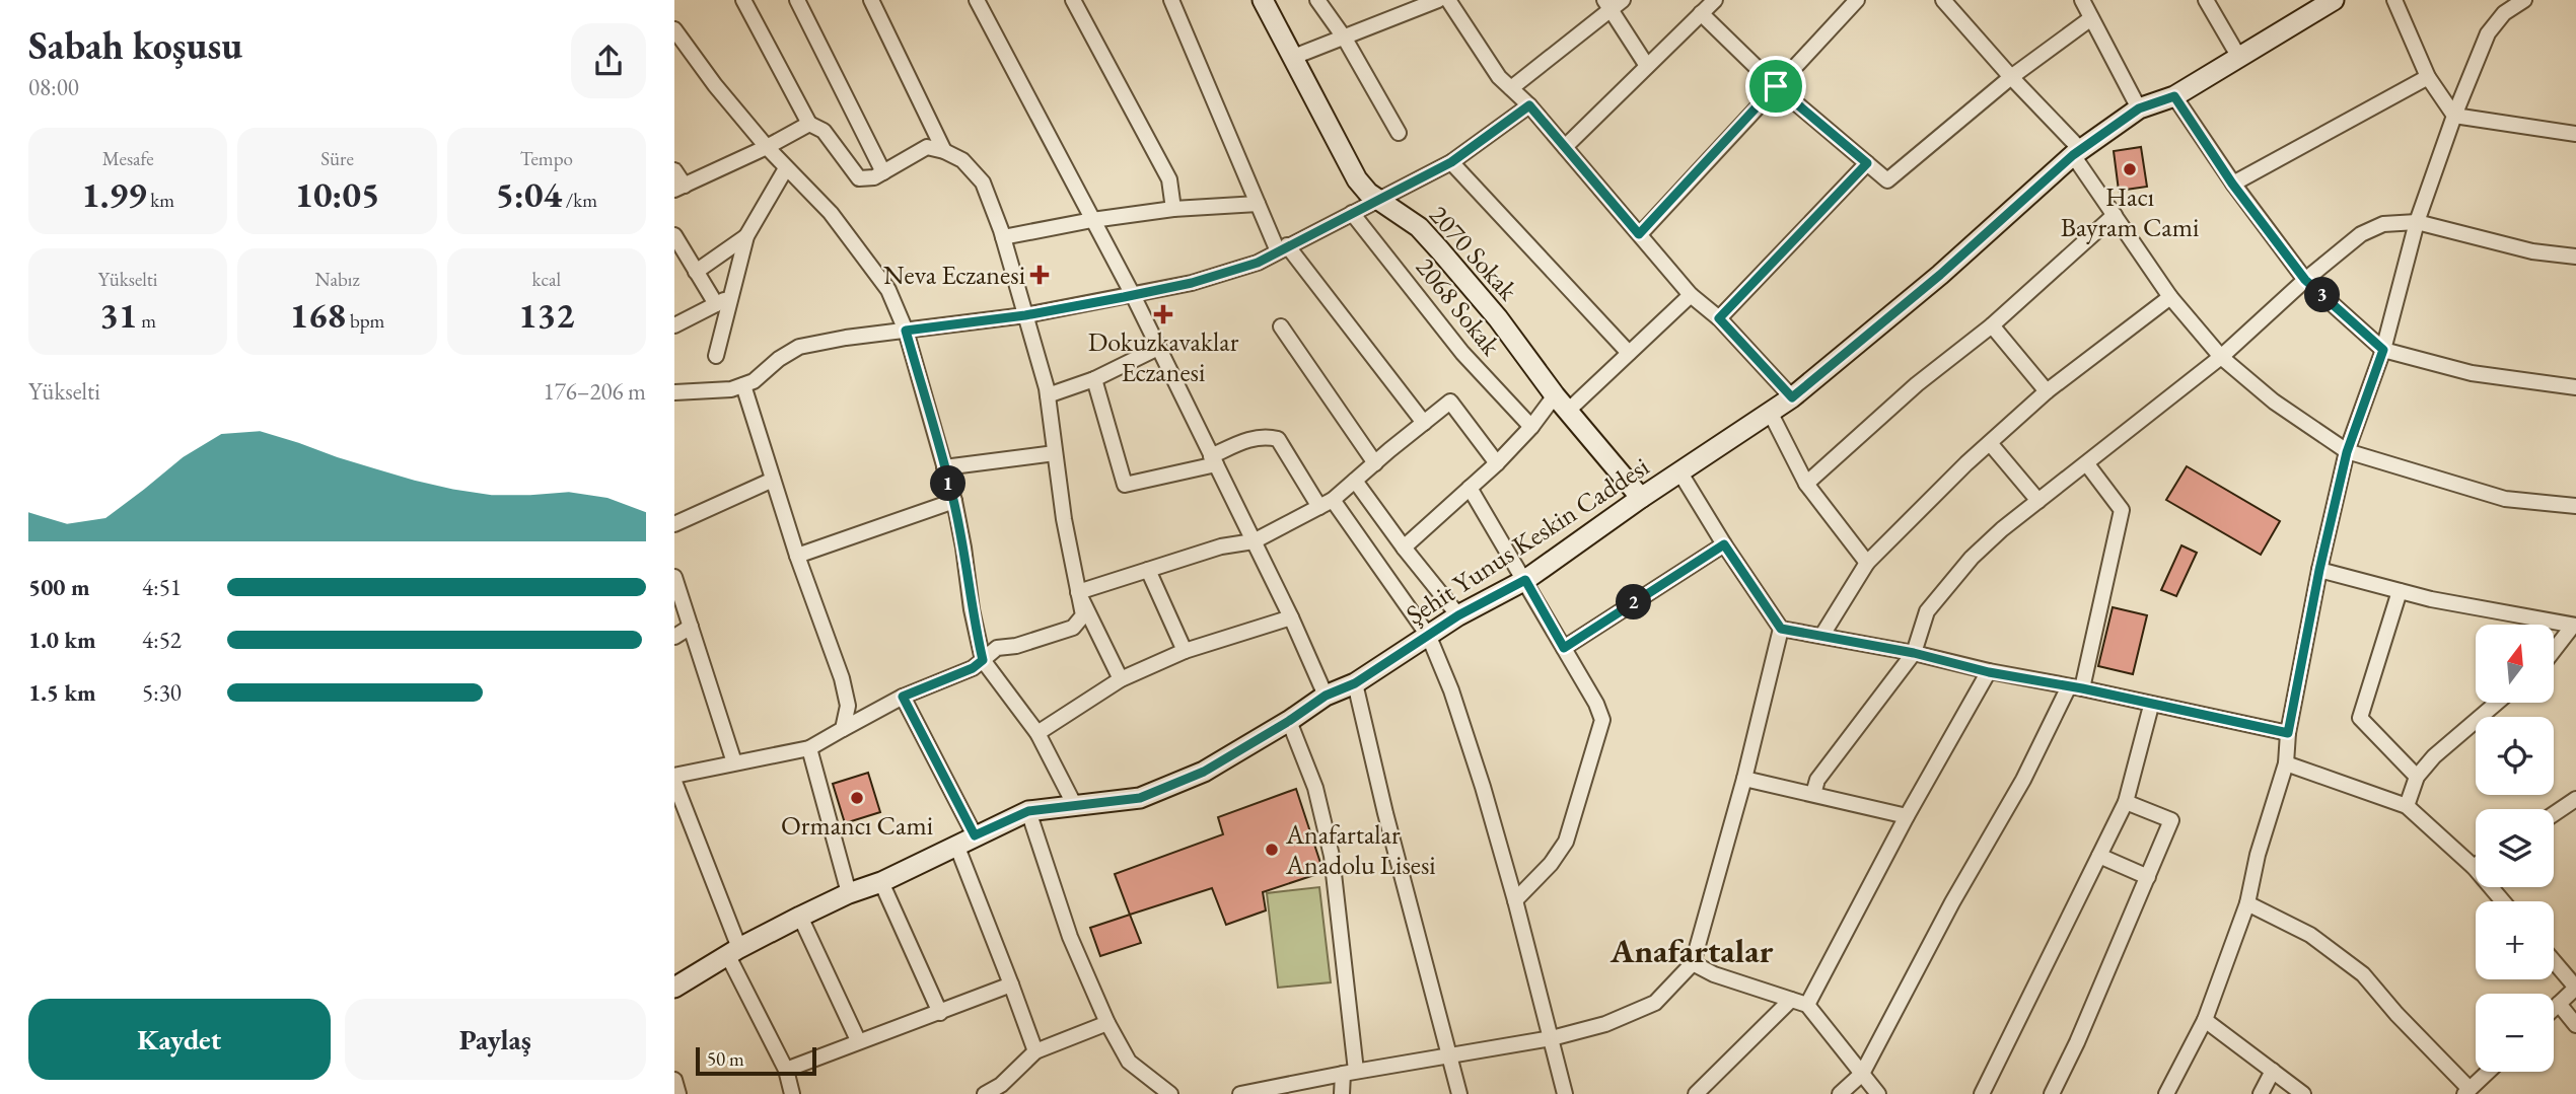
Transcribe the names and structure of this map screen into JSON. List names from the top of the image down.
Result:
{
  "streets": {
    "street": ["2070 Sokak", "2068 Sokak", "Şehit Yunus Keskin Caddesi"]
  },
  "crossings": [
    ["2070 Sokak", "Şehit Yunus Keskin Caddesi"]
  ],
  "districts": ["Anafartalar"],
  "places": {
    "other": ["Hacı Bayram Cami", "Ormancı Cami", "Anafartalar Anadolu Lisesi"],
    "health": ["Neva Eczanesi", "Dokuzkavaklar Eczanesi"]
  },
  "scale_bar": "50 m",
  "north": "top",
  "page": {
    "heading": ["Sabah koşusu", "08:00"],
    "stats": [
      ["Mesafe", "1.99 km"],
      ["Süre", "10:05"],
      ["Tempo", "5:04 /km"],
      ["Yükselti", "31 m"],
      ["Nabız", "168 bpm"],
      ["kcal", "132"]
    ],
    "pins": ["3", "1", "2"],
    "chart": ["Yükselti", "176–206 m"],
    "list": [
      {
        "name": "500 m",
        "note": "4:51"
      },
      {
        "name": "1.0 km",
        "note": "4:52"
      },
      {
        "name": "1.5 km",
        "note": "5:30"
      }
    ],
    "map_buttons": ["+", "−"],
    "buttons": ["Kaydet", "Paylaş"],
    "scale": "50 m"
  }
}
